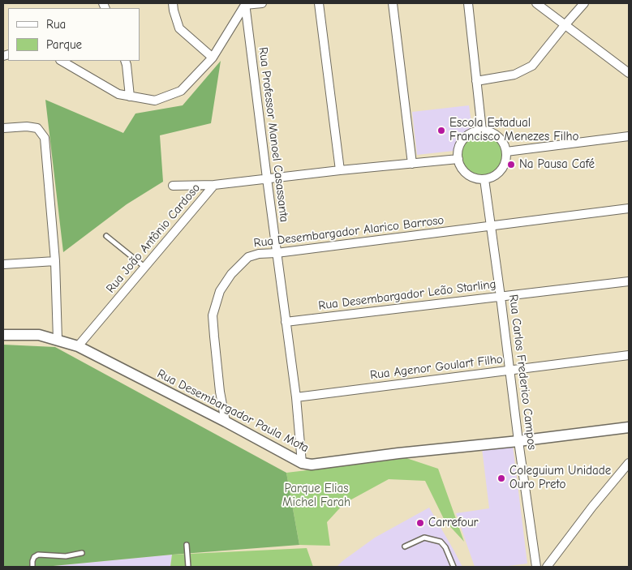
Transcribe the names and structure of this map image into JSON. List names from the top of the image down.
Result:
{
  "streets": {
    "street": [
      "Rua Professor Manoel Casassanta",
      "Rua Desembargador Alarico Barroso",
      "Rua João Antônio Cardoso",
      "Rua Desembargador Leão Starling",
      "Rua Agenor Goulart Filho",
      "Rua Carlos Frederico Campos",
      "Rua Desembargador Paula Mota"
    ]
  },
  "crossings": [
    ["Rua Professor Manoel Casassanta", "Rua Desembargador Alarico Barroso"],
    ["Rua Professor Manoel Casassanta", "Rua João Antônio Cardoso"],
    ["Rua Professor Manoel Casassanta", "Rua Desembargador Leão Starling"],
    ["Rua Professor Manoel Casassanta", "Rua Agenor Goulart Filho"],
    ["Rua Professor Manoel Casassanta", "Rua Desembargador Paula Mota"],
    ["Rua Desembargador Alarico Barroso", "Rua Carlos Frederico Campos"],
    ["Rua Desembargador Alarico Barroso", "Rua Desembargador Paula Mota"],
    ["Rua João Antônio Cardoso", "Rua Carlos Frederico Campos"],
    ["Rua João Antônio Cardoso", "Rua Desembargador Paula Mota"],
    ["Rua Desembargador Leão Starling", "Rua Carlos Frederico Campos"],
    ["Rua Agenor Goulart Filho", "Rua Carlos Frederico Campos"],
    ["Rua Carlos Frederico Campos", "Rua Desembargador Paula Mota"]
  ],
  "parks": ["Parque Elias Michel Farah"],
  "places": [
    "Escola Estadual Francisco Menezes Filho",
    "Na Pausa Café",
    "Coleguium Unidade Ouro Preto",
    "Carrefour"
  ],
  "legend": ["Rua", "Parque"]
}
